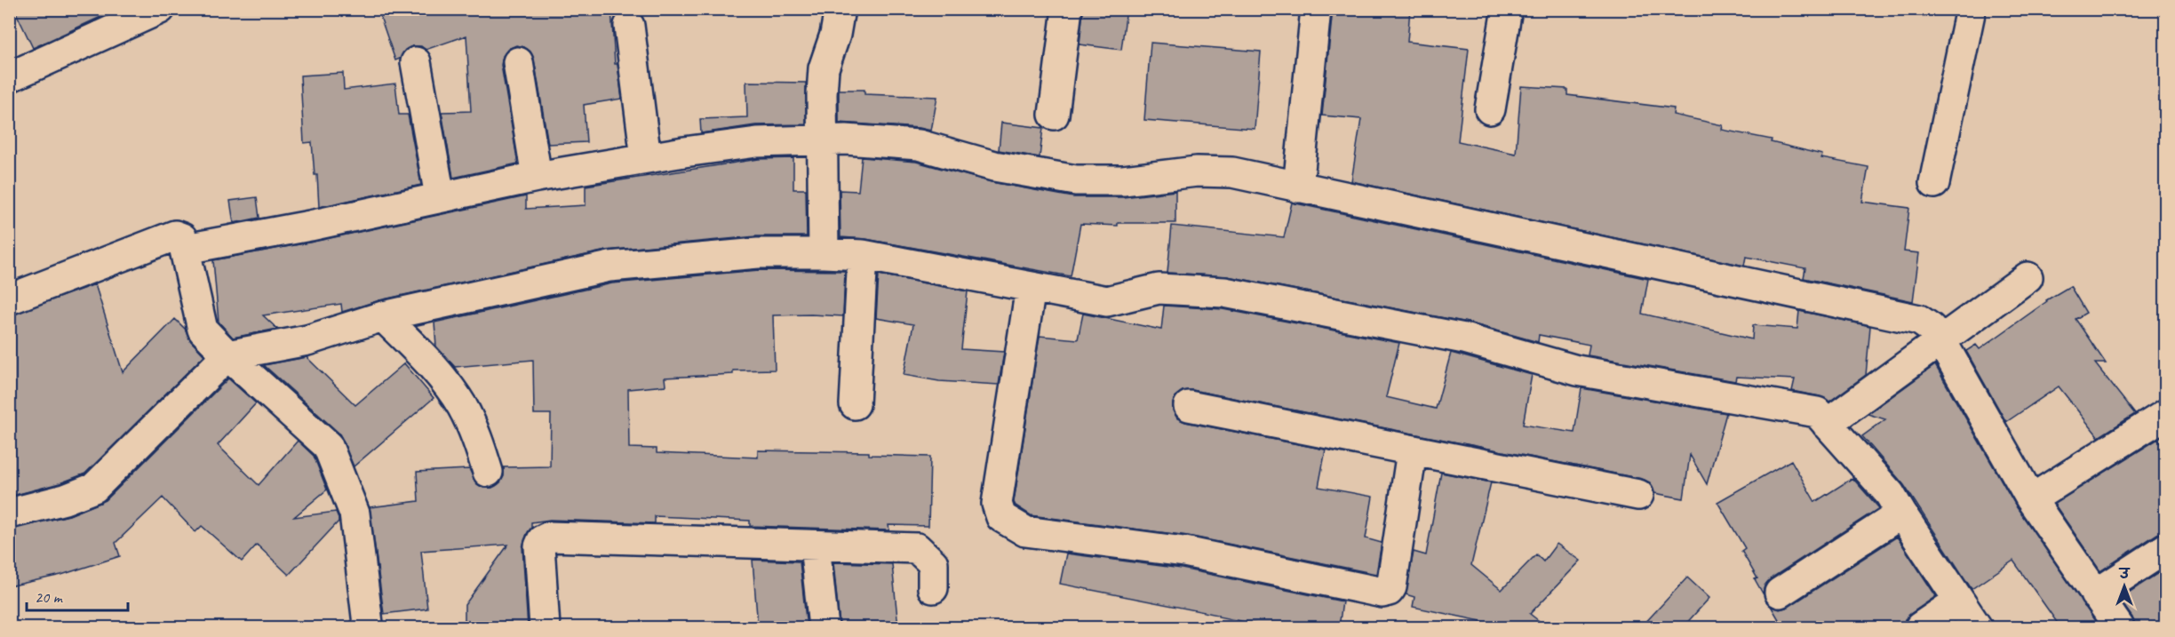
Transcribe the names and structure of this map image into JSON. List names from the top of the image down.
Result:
{
  "scale_bar": "20 m",
  "north": "top"
}
